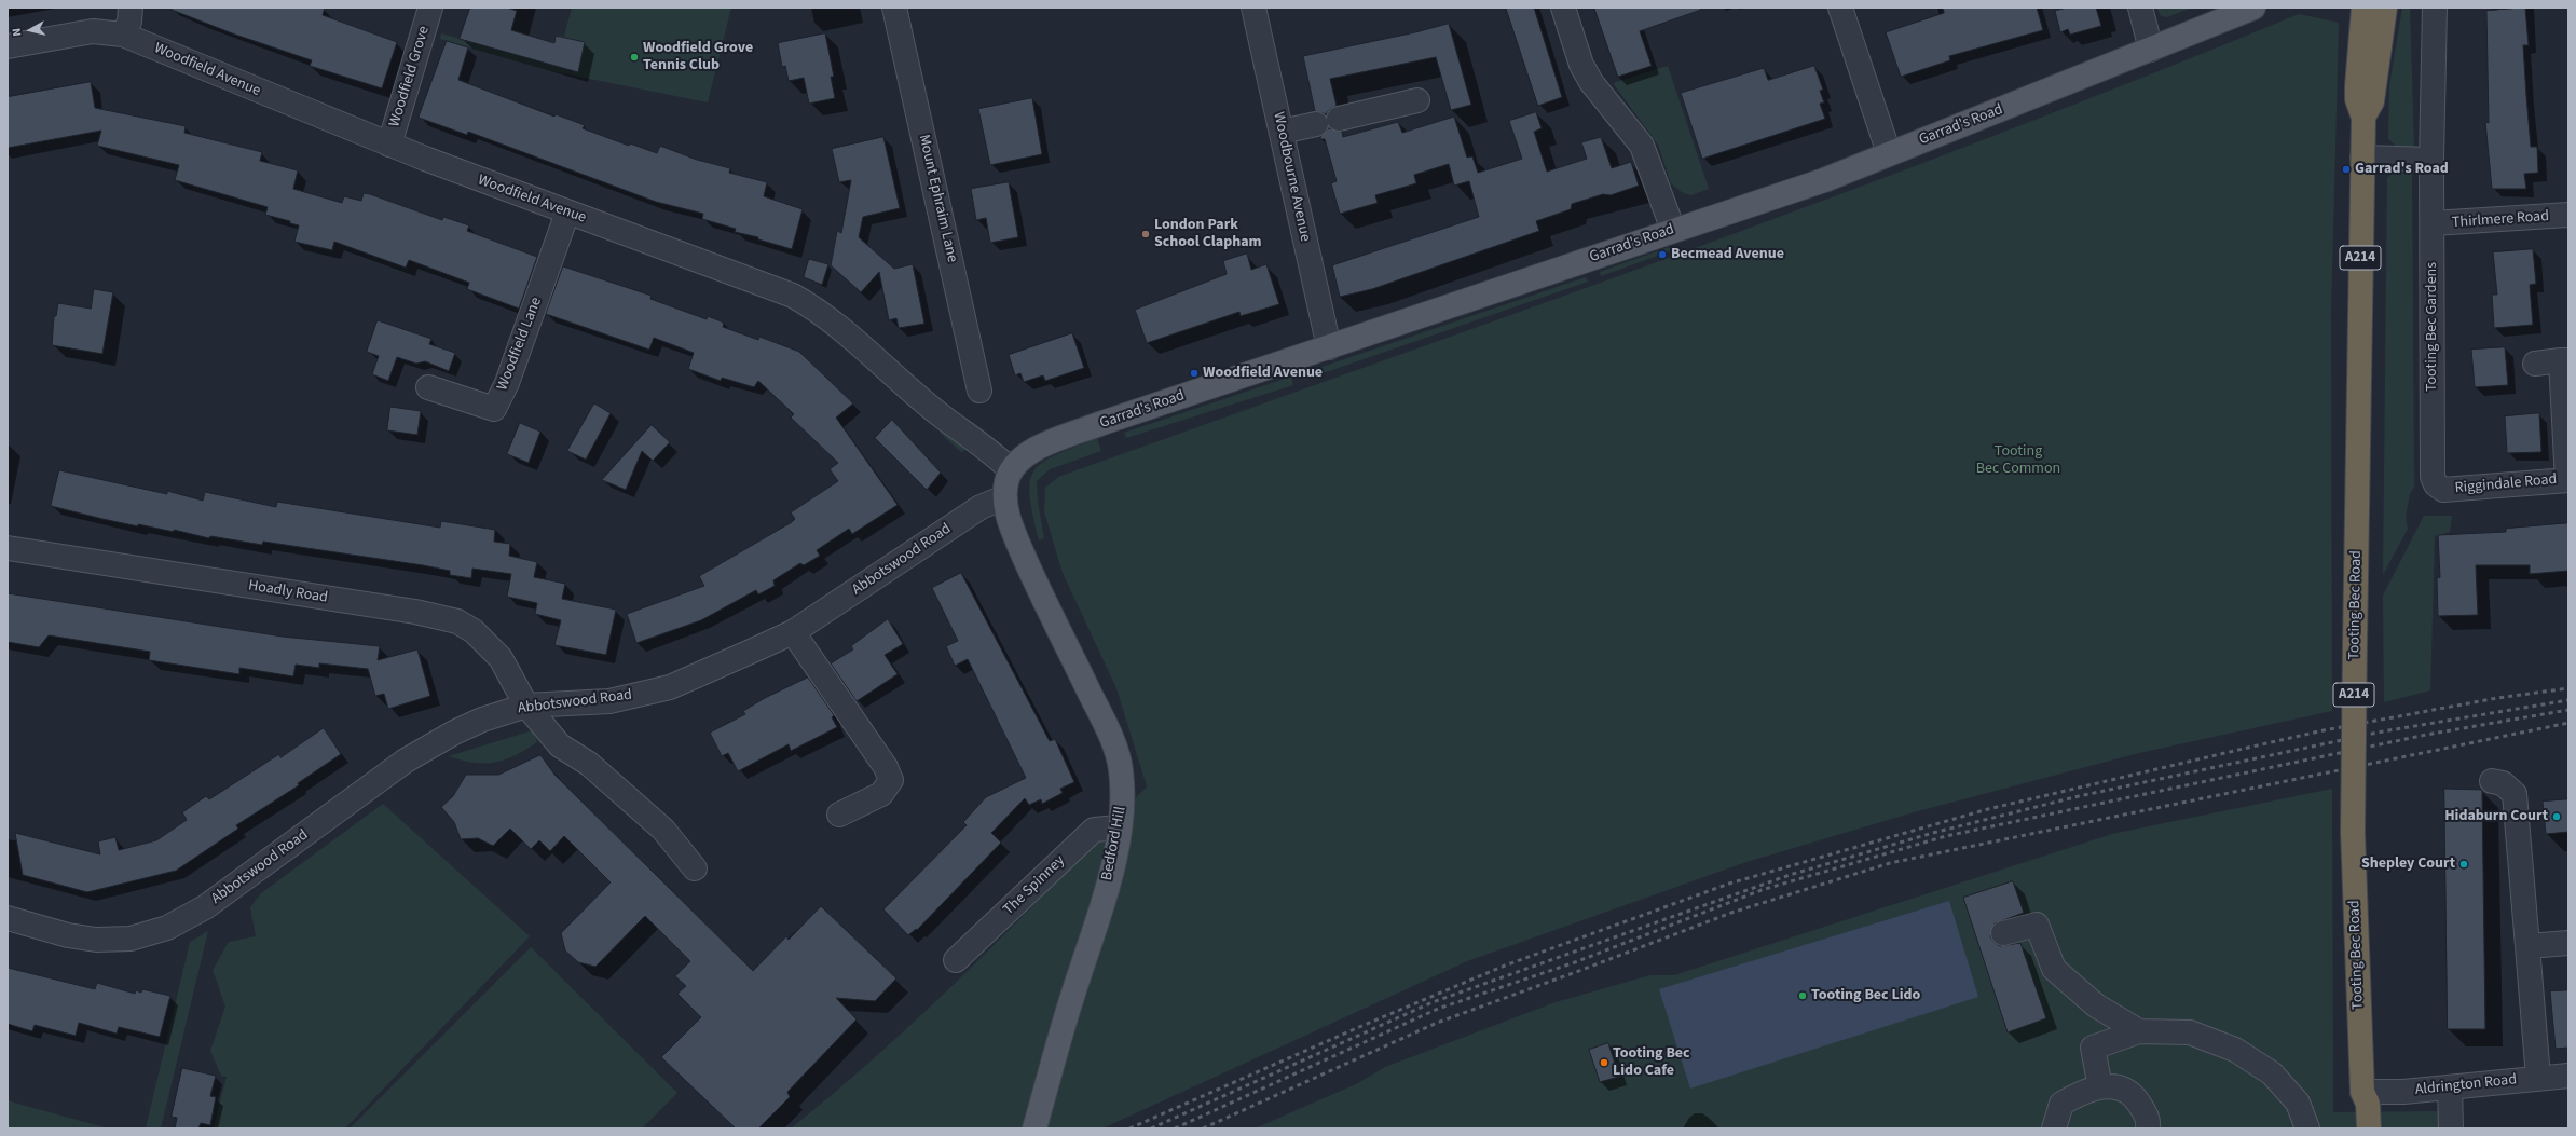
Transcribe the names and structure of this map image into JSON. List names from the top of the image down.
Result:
{
  "streets": {
    "highway": ["A214", "Tooting Bec Road"],
    "main road": ["Garrad's Road", "Bedford Hill"],
    "street": [
      "Woodfield Avenue",
      "Woodfield Grove",
      "Woodbourne Avenue",
      "Mount Ephraim Lane",
      "Thirlmere Road",
      "Tooting Bec Gardens",
      "Woodfield Lane",
      "Riggindale Road",
      "Abbotswood Road",
      "Hoadly Road",
      "The Spinney",
      "Aldrington Road"
    ]
  },
  "crossings": [
    ["Woodfield Avenue", "Woodfield Grove"],
    ["Woodfield Avenue", "Garrad's Road"],
    ["Woodfield Avenue", "Woodfield Lane"],
    ["Woodfield Avenue", "Bedford Hill"],
    ["Garrad's Road", "Woodbourne Avenue"],
    ["Garrad's Road", "Bedford Hill"],
    ["Thirlmere Road", "Tooting Bec Gardens"],
    ["Tooting Bec Gardens", "Riggindale Road"],
    ["Abbotswood Road", "Hoadly Road"],
    ["Abbotswood Road", "Bedford Hill"],
    ["Tooting Bec Road", "Aldrington Road"],
    ["Bedford Hill", "The Spinney"]
  ],
  "parks": ["Tooting Bec Common"],
  "places": [
    "Woodfield Grove Tennis Club",
    "Garrad's Road",
    "London Park School Clapham",
    "Becmead Avenue",
    "Woodfield Avenue",
    "Hidaburn Court",
    "Shepley Court",
    "Tooting Bec Lido",
    "Tooting Bec Lido Cafe"
  ],
  "north": "left"
}
